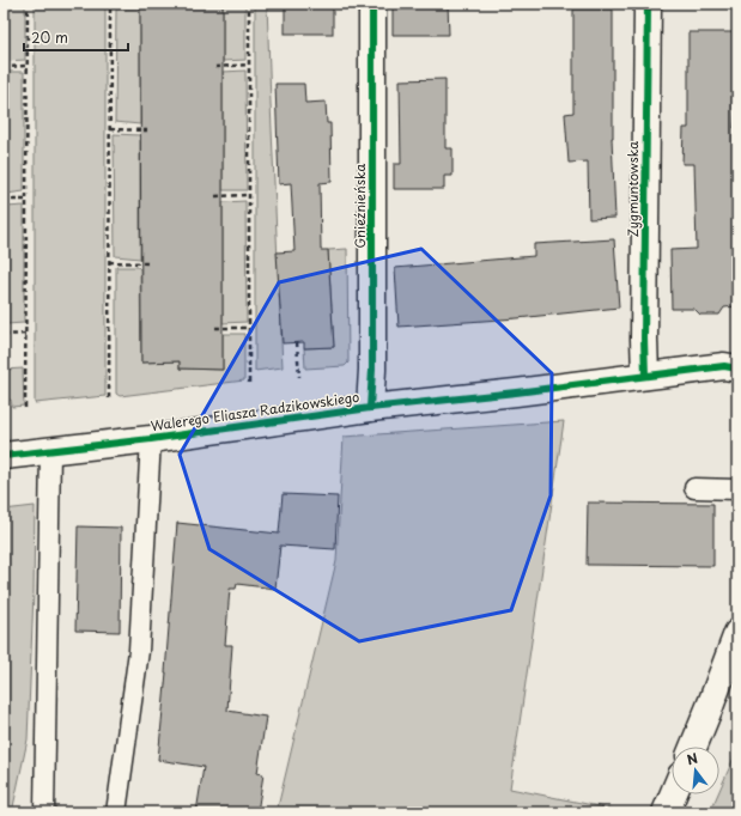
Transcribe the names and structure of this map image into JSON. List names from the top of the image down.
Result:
{
  "streets": {
    "street": ["Zygmuntowska", "Gnieźnieńska", "Walerego Eliasza Radzikowskiego"]
  },
  "crossings": [
    ["Zygmuntowska", "Walerego Eliasza Radzikowskiego"],
    ["Gnieźnieńska", "Walerego Eliasza Radzikowskiego"]
  ],
  "scale_bar": "20 m",
  "north": "top"
}
